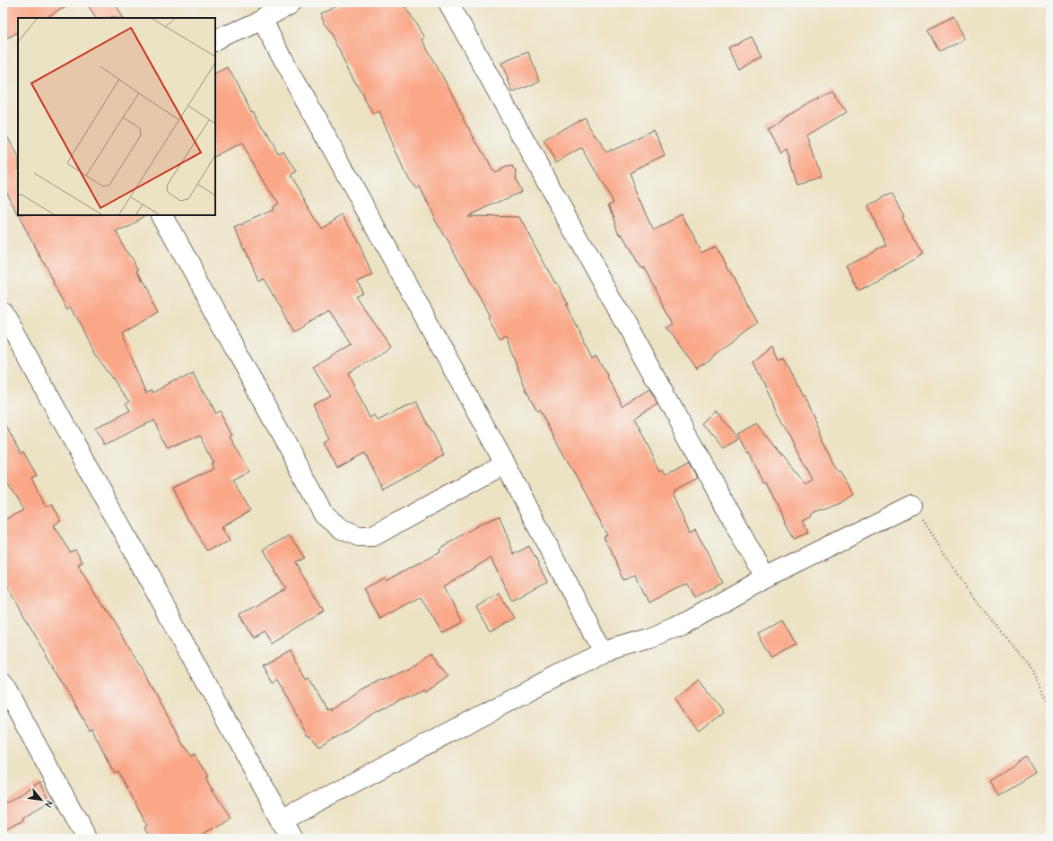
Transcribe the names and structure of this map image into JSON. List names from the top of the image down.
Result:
{
  "north": "bottom right"
}
